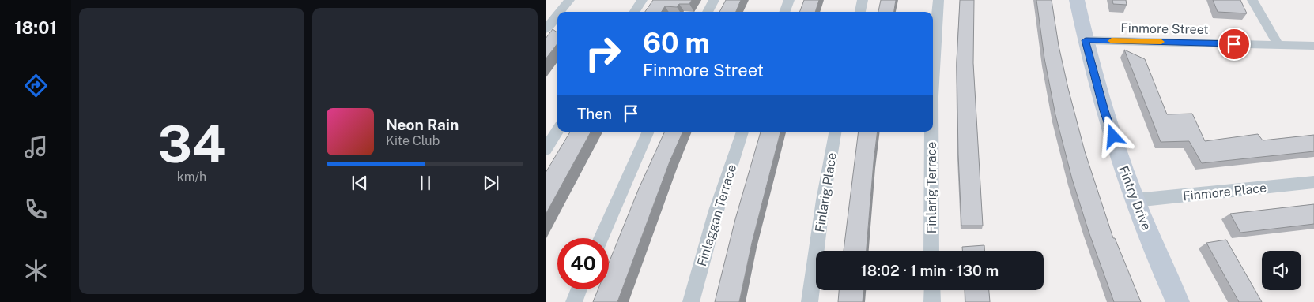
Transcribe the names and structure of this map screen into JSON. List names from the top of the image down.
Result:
{
  "streets": {
    "street": [
      "Finmore Street",
      "Finlarig Terrace",
      "Finmore Place",
      "Finlarig Place",
      "Fintry Drive",
      "Finlaggan Terrace"
    ]
  },
  "crossings": [
    ["Finmore Street", "Fintry Drive"],
    ["Finmore Place", "Fintry Drive"]
  ],
  "page": {
    "tabs": "18:01",
    "tile": ["34", "km/h"],
    "turn": ["60 m", "Finmore Street"],
    "then": "Then",
    "song": ["Neon Rain", "Kite Club"],
    "limit": "40",
    "trip": "18:02 · 1 min · 130 m"
  }
}
